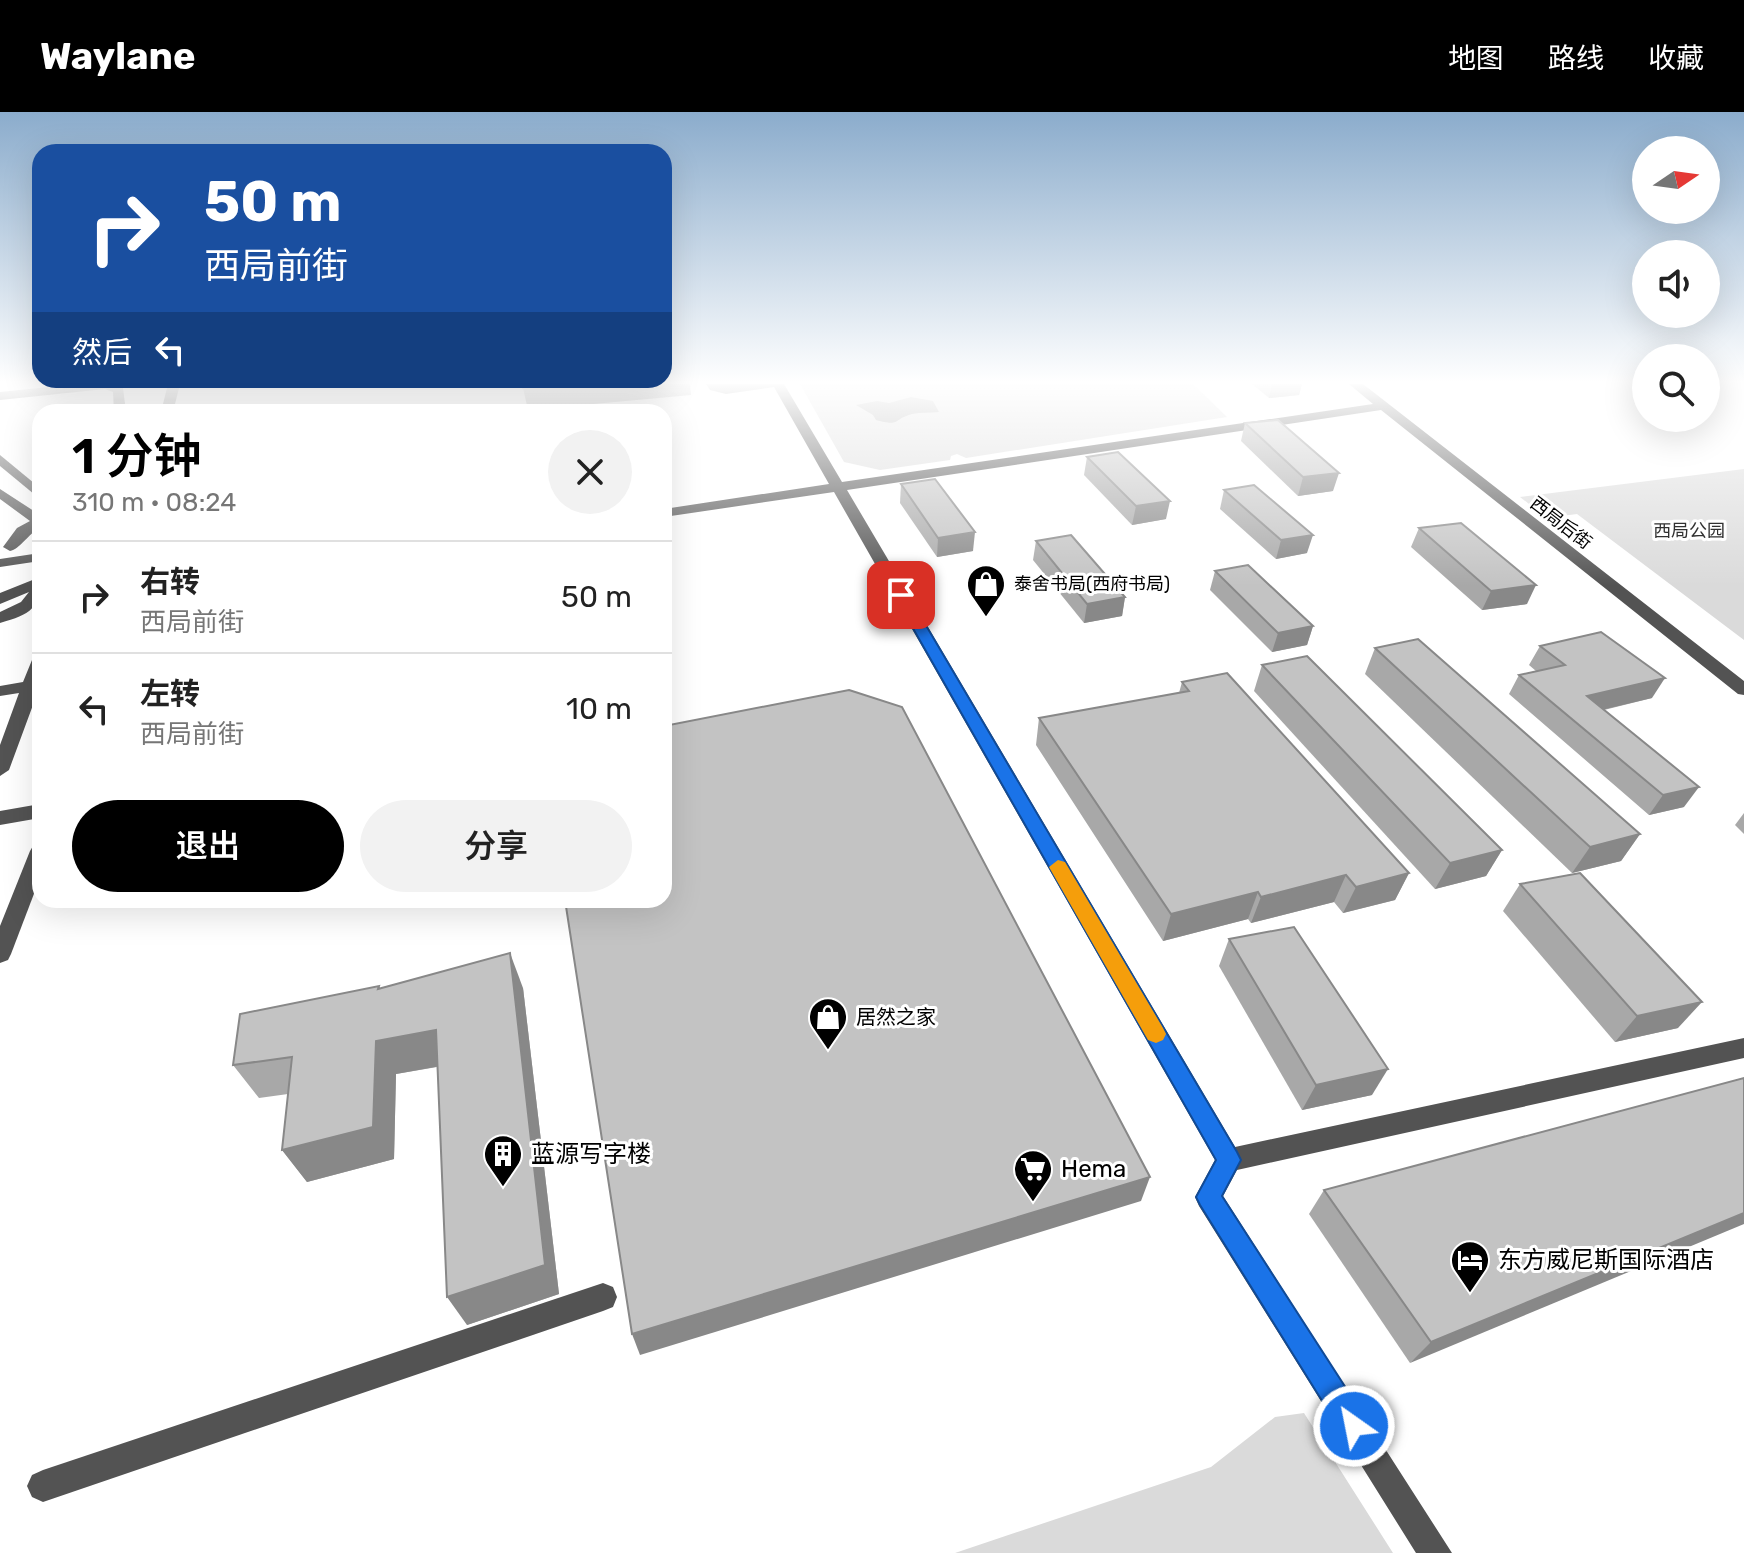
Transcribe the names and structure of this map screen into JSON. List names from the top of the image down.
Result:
{
  "streets": {
    "street": ["西局后街"]
  },
  "parks": ["西局公园"],
  "places": {
    "shop": ["泰舍书局(西府书局)", "居然之家"],
    "building": ["蓝源写字楼"],
    "supermarket": ["Hema"],
    "hotel": ["东方威尼斯国际酒店"]
  },
  "north": "right",
  "page": {
    "header": "Waylane",
    "nav": ["地图", "路线", "收藏"],
    "turn": ["50 m", "西局前街"],
    "then": "然后",
    "heading": ["1 分钟", "310 m · 08:24"],
    "list": [
      {
        "name": "右转",
        "note": "西局前街",
        "value": "50 m"
      },
      {
        "name": "左转",
        "note": "西局前街",
        "value": "10 m"
      }
    ],
    "buttons": ["退出", "分享"]
  }
}
